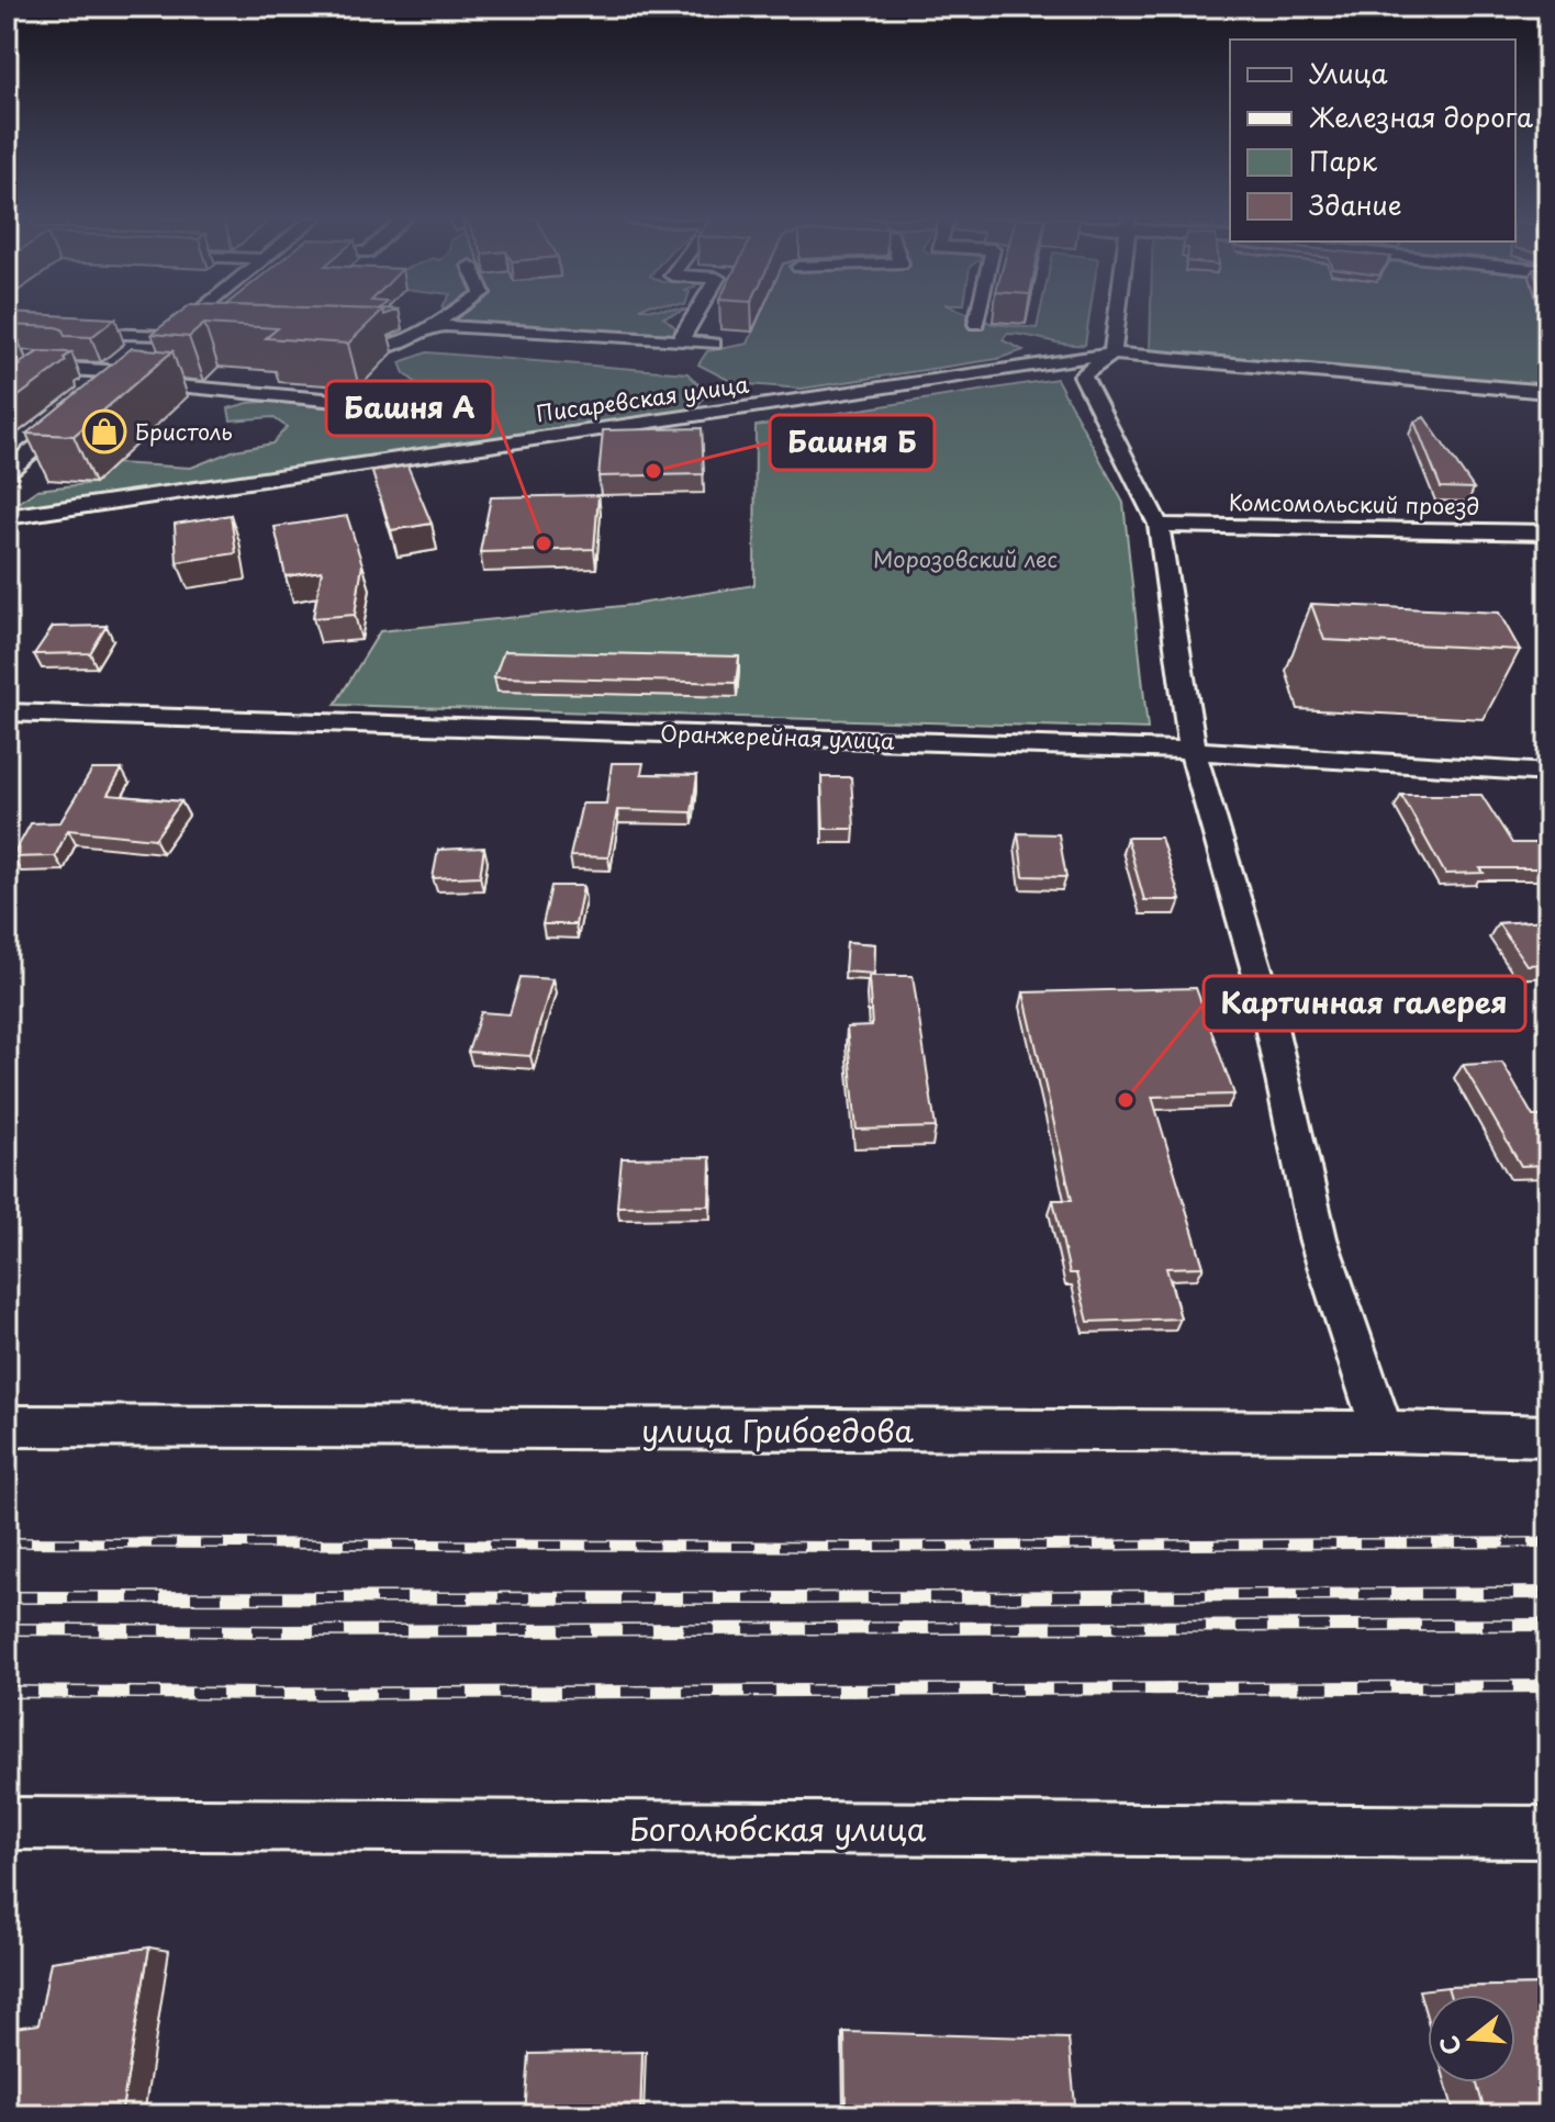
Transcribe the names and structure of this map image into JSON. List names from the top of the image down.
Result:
{
  "streets": {
    "street": [
      "Писаревская улица",
      "Комсомольский проезд",
      "Оранжерейная улица",
      "улица Грибоедова",
      "Боголюбская улица"
    ]
  },
  "parks": ["Морозовский лес"],
  "places": {
    "shop": ["Бристоль"],
    "other": ["Башня Б", "Башня А", "Картинная галерея"]
  },
  "legend": [
    "Улица",
    "Железная дорога",
    "Парк",
    "Здание"
  ],
  "north": "left"
}
